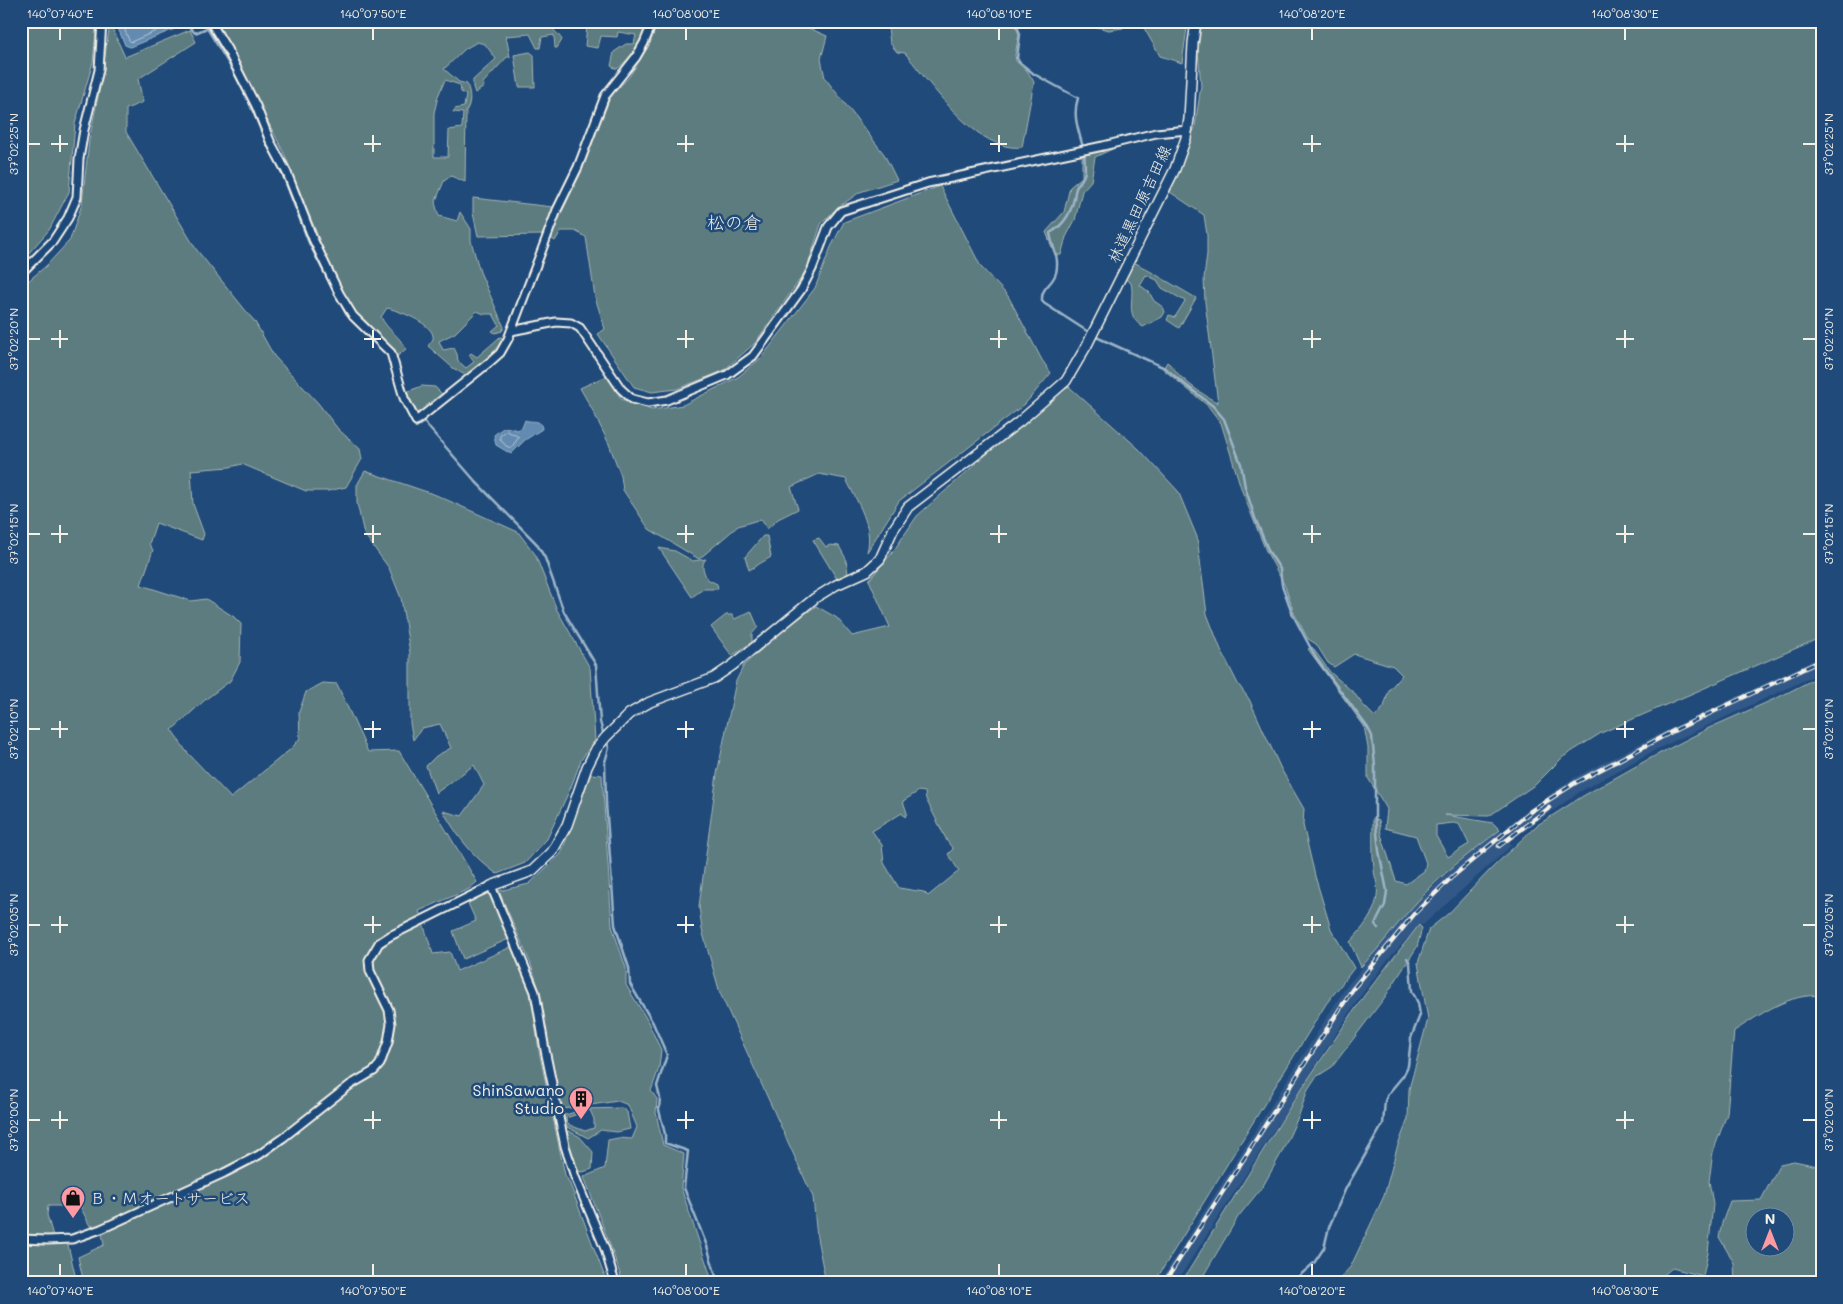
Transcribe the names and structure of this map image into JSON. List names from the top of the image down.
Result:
{
  "streets": {
    "street": ["林道黒田原吉田線"]
  },
  "districts": ["松の倉"],
  "places": {
    "building": ["ShinSawano Studio"],
    "shop": ["Ｂ・Ｍオートサービス"]
  },
  "north": "top",
  "coordinates": [
    "140°07'40\"E",
    "140°07'50\"E",
    "140°08'00\"E",
    "140°08'10\"E",
    "140°08'20\"E",
    "140°08'30\"E",
    "37°02'25\"N",
    "37°02'20\"N",
    "37°02'15\"N",
    "37°02'10\"N",
    "37°02'05\"N",
    "37°02'00\"N"
  ]
}
